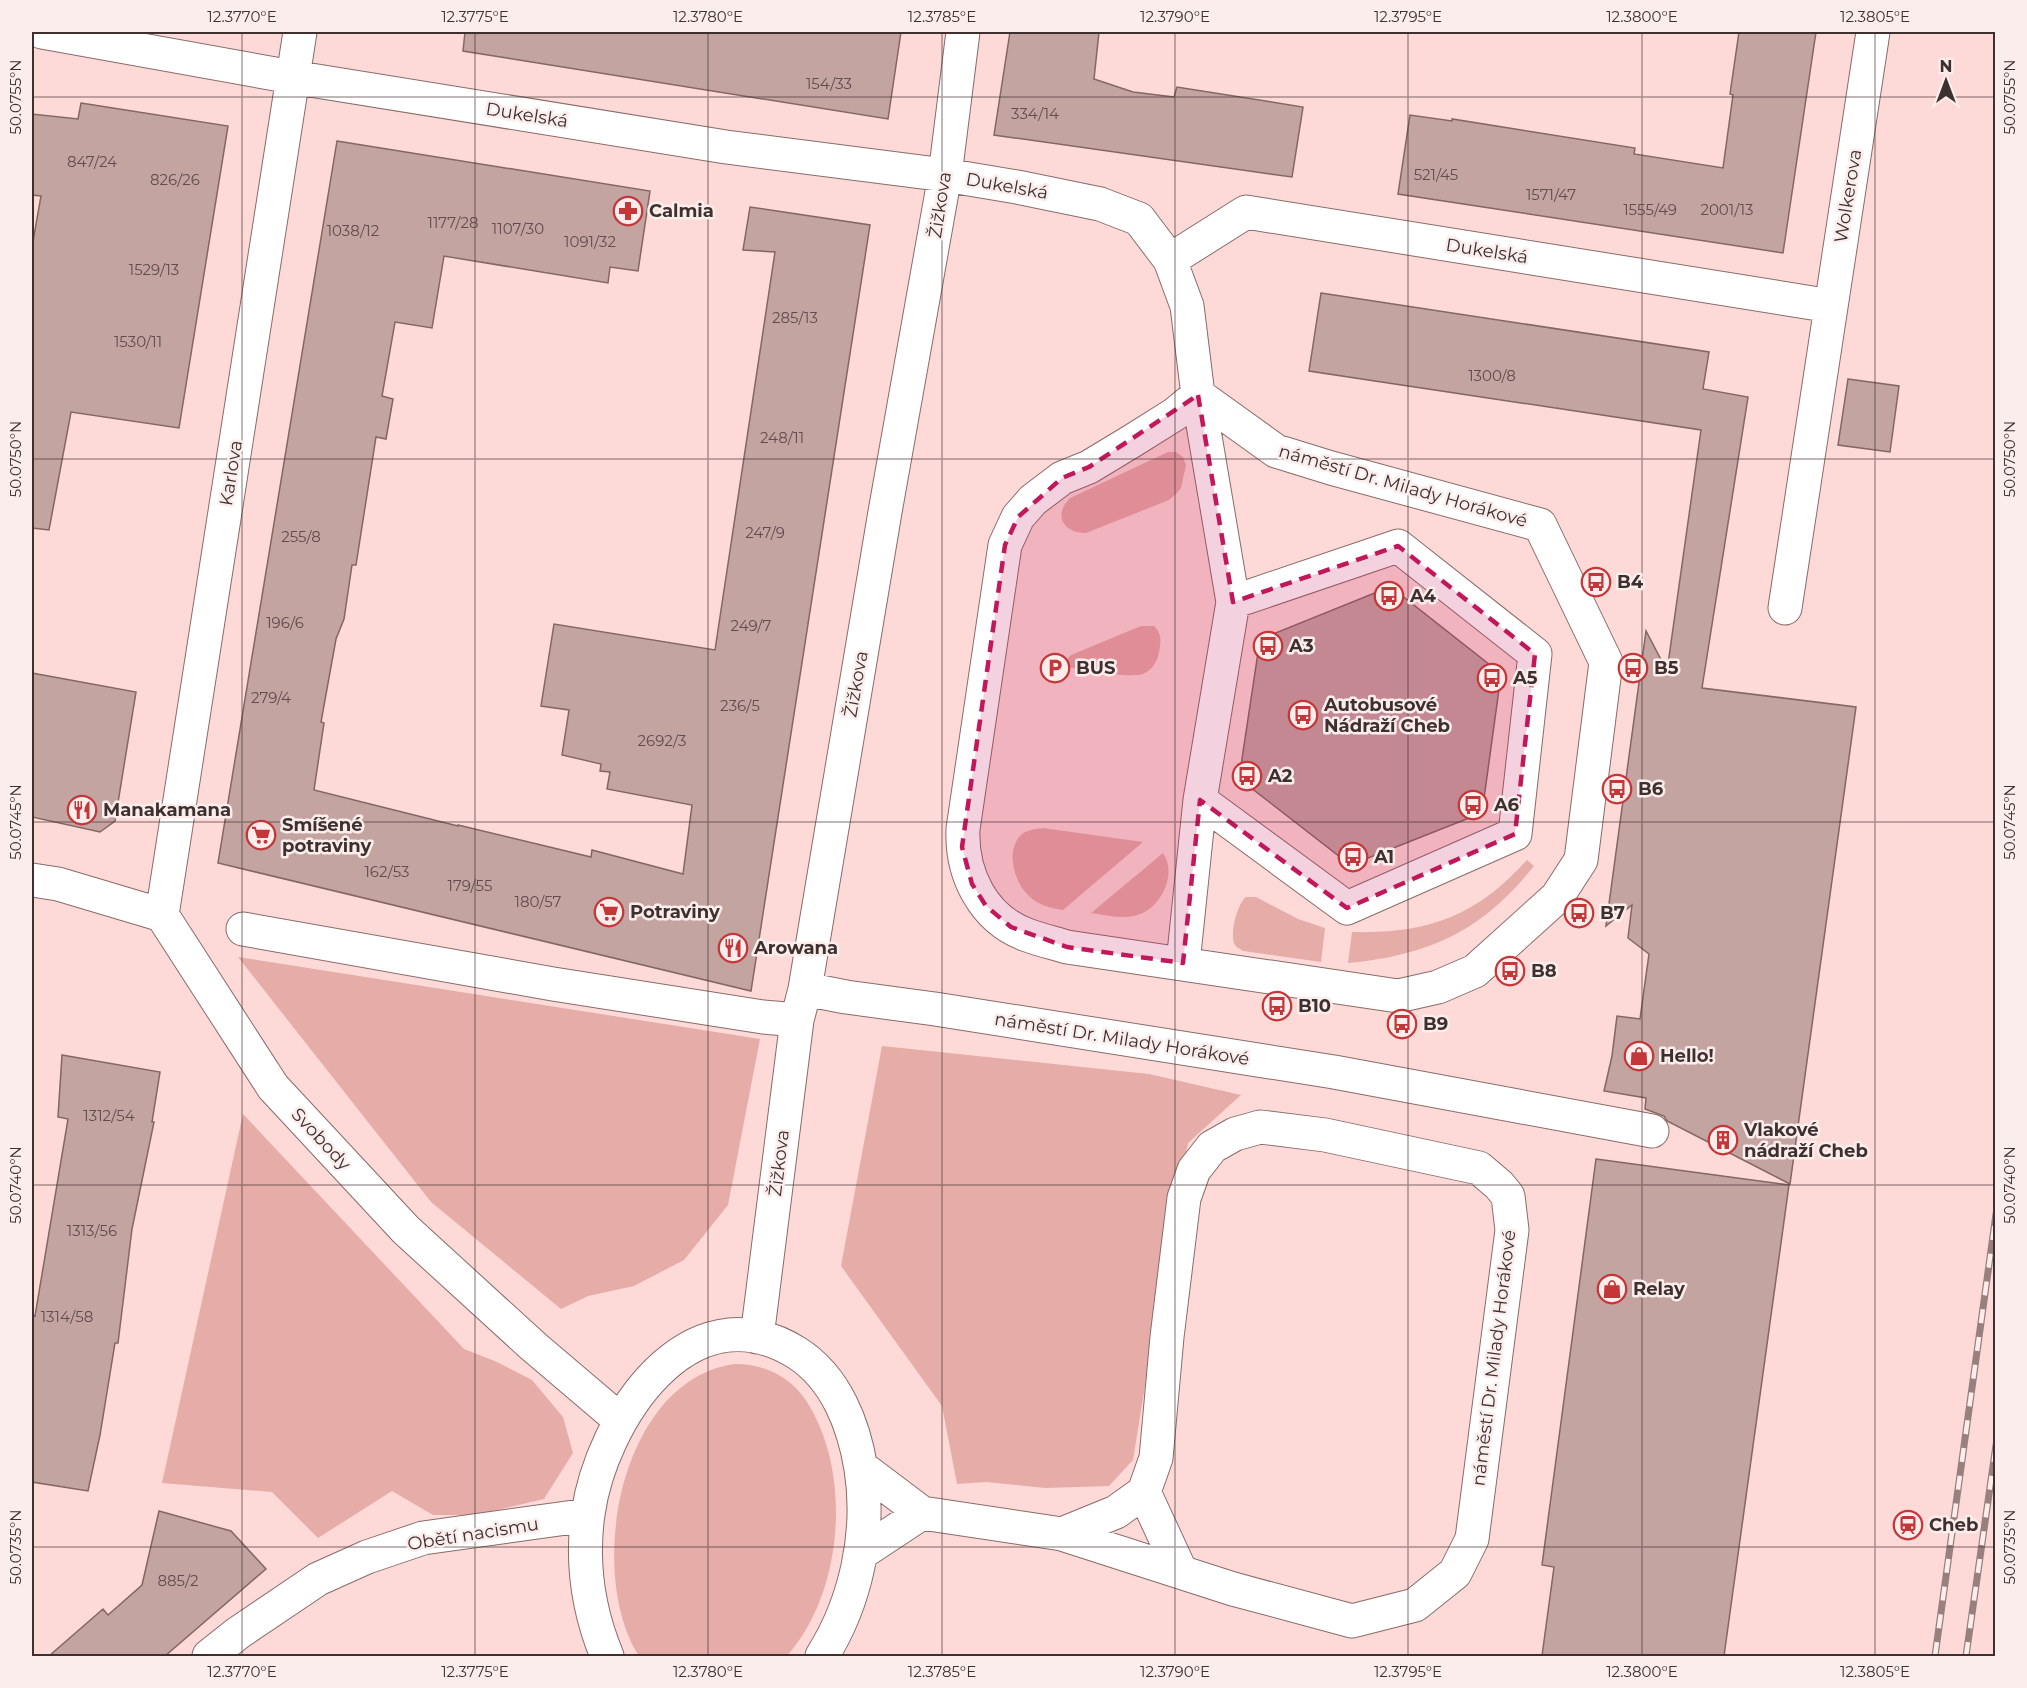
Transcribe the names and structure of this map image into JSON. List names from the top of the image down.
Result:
{
  "streets": {
    "street": [
      "Dukelská",
      "Wolkerova",
      "Žižkova",
      "Karlova",
      "náměstí Dr. Milady Horákové",
      "Svobody",
      "Obětí nacismu"
    ]
  },
  "crossings": [
    ["Dukelská", "Wolkerova"],
    ["Dukelská", "Žižkova"],
    ["Dukelská", "Karlova"],
    ["Žižkova", "náměstí Dr. Milady Horákové"],
    ["Karlova", "Svobody"]
  ],
  "places": {
    "pharmacy": ["Calmia"],
    "bus stop": [
      "B4",
      "A4",
      "A3",
      "B5",
      "A5",
      "Autobusové Nádraží Cheb",
      "A2",
      "B6",
      "A6",
      "A1",
      "B7",
      "B8",
      "B10",
      "B9"
    ],
    "parking": ["BUS"],
    "restaurant": ["Manakamana", "Arowana"],
    "supermarket": ["Smíšené potraviny", "Potraviny"],
    "shop": ["Hello!", "Relay"],
    "building": ["Vlakové nádraží Cheb"],
    "station": ["Cheb"]
  },
  "house_numbers": [
    "154/33",
    "334/14",
    "847/24",
    "521/45",
    "826/26",
    "1571/47",
    "1555/49",
    "2001/13",
    "1177/28",
    "1107/30",
    "1038/12",
    "1091/32",
    "1529/13",
    "285/13",
    "1530/11",
    "1300/8",
    "248/11",
    "247/9",
    "255/8",
    "196/6",
    "249/7",
    "279/4",
    "236/5",
    "2692/3",
    "162/53",
    "179/55",
    "180/57",
    "1312/54",
    "1313/56",
    "1314/58",
    "885/2"
  ],
  "north": "top",
  "coordinates": [
    "12.3770°E",
    "12.3775°E",
    "12.3780°E",
    "12.3785°E",
    "12.3790°E",
    "12.3795°E",
    "12.3800°E",
    "12.3805°E",
    "50.0755°N",
    "50.0750°N",
    "50.0745°N",
    "50.0740°N",
    "50.0735°N"
  ]
}
